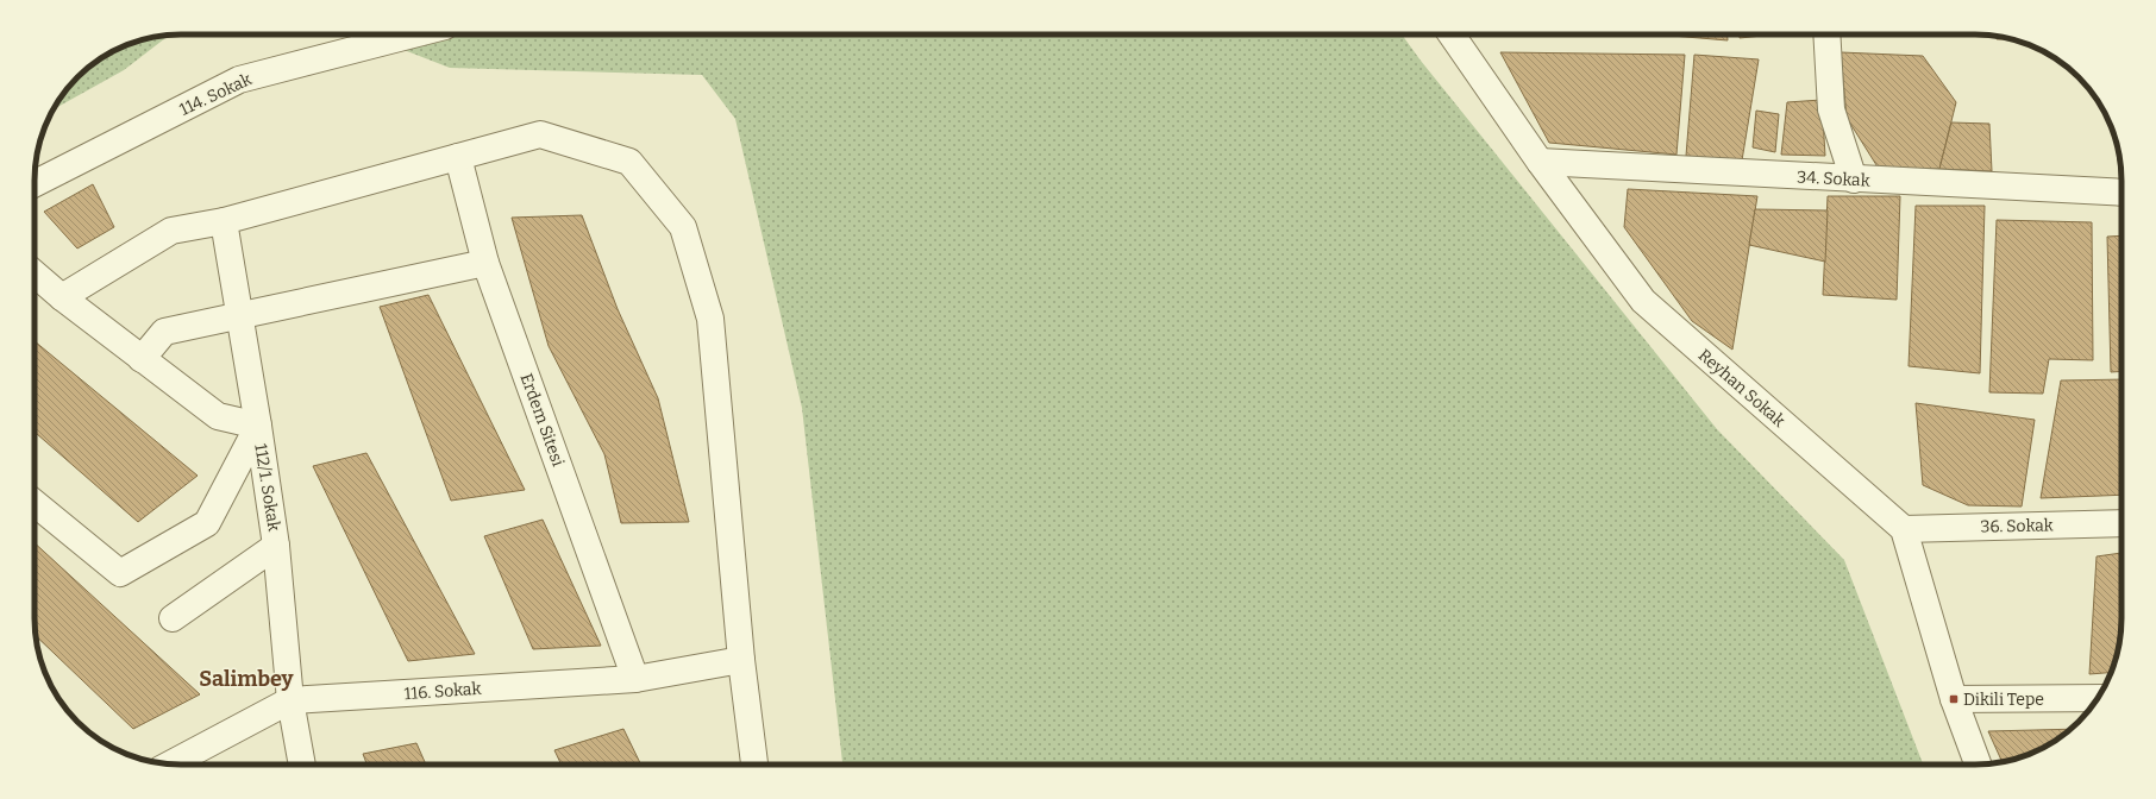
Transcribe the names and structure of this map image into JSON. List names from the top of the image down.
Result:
{
  "streets": {
    "street": [
      "114. Sokak",
      "34. Sokak",
      "Reyhan Sokak",
      "Erdem Sitesi",
      "112/1. Sokak",
      "36. Sokak",
      "116. Sokak"
    ]
  },
  "crossings": [
    ["34. Sokak", "Reyhan Sokak"],
    ["Reyhan Sokak", "36. Sokak"],
    ["Erdem Sitesi", "116. Sokak"],
    ["112/1. Sokak", "116. Sokak"]
  ],
  "districts": ["Salimbey"],
  "places": {
    "transit": ["Dikili Tepe"]
  }
}
